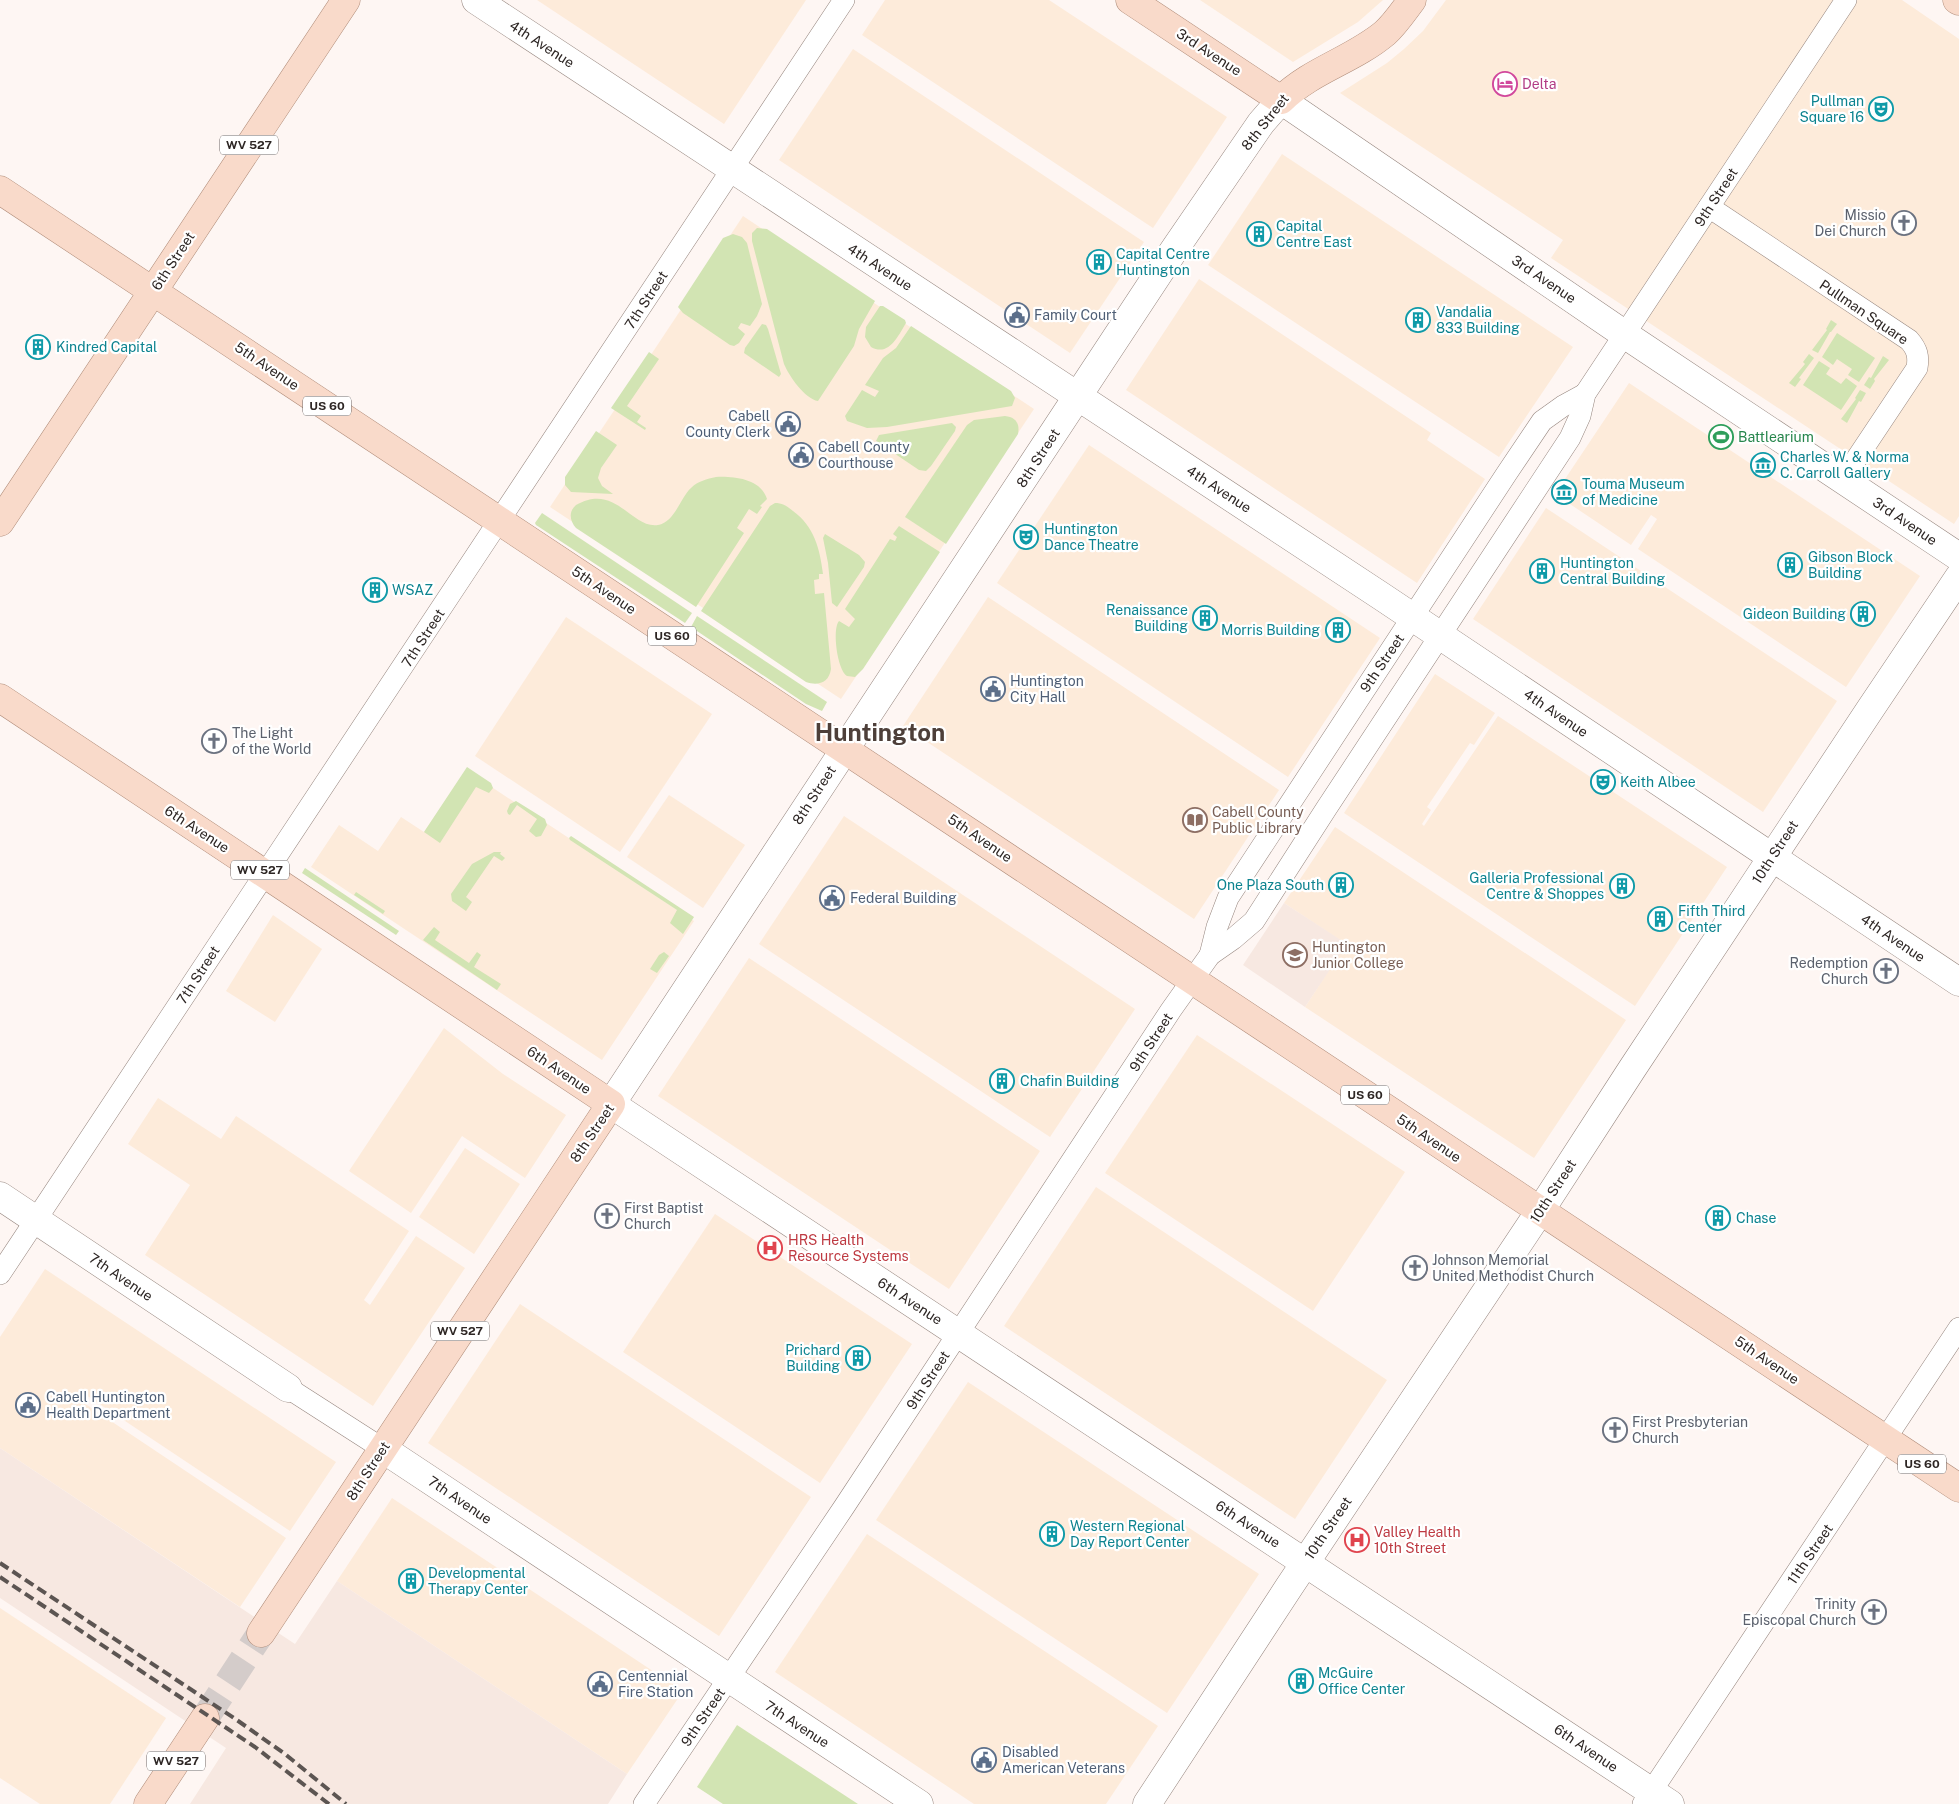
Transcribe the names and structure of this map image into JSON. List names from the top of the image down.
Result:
{
  "streets": {
    "main road": [
      "3rd Avenue",
      "8th Street",
      "WV 527",
      "6th Street",
      "5th Avenue",
      "US 60",
      "6th Avenue"
    ],
    "street": [
      "4th Avenue",
      "9th Street",
      "7th Street",
      "Pullman Square",
      "10th Street",
      "7th Avenue",
      "11th Street"
    ]
  },
  "crossings": [
    ["4th Avenue", "8th Street"],
    ["4th Avenue", "9th Street"],
    ["4th Avenue", "7th Street"],
    ["4th Avenue", "10th Street"],
    ["3rd Avenue", "8th Street"],
    ["3rd Avenue", "9th Street"],
    ["3rd Avenue", "Pullman Square"],
    ["8th Street", "5th Avenue"],
    ["8th Street", "6th Avenue"],
    ["8th Street", "7th Avenue"],
    ["9th Street", "Pullman Square"],
    ["9th Street", "5th Avenue"],
    ["9th Street", "6th Avenue"],
    ["9th Street", "7th Avenue"],
    ["6th Street", "5th Avenue"],
    ["7th Street", "5th Avenue"],
    ["7th Street", "6th Avenue"],
    ["7th Street", "7th Avenue"],
    ["5th Avenue", "10th Street"],
    ["5th Avenue", "11th Street"],
    ["6th Avenue", "10th Street"],
    ["6th Avenue", "11th Street"]
  ],
  "districts": ["Huntington"],
  "places": {
    "hotel": ["Delta"],
    "theatre": ["Pullman Square 16", "Huntington Dance Theatre", "Keith Albee"],
    "church": [
      "Missio Dei Church",
      "The Light of the World",
      "Redemption Church",
      "First Baptist Church",
      "Johnson Memorial United Methodist Church",
      "First Presbyterian Church",
      "Trinity Episcopal Church"
    ],
    "building": [
      "Capital Centre East",
      "Capital Centre Huntington",
      "Vandalia 833 Building",
      "Kindred Capital",
      "Gibson Block Building",
      "Huntington Central Building",
      "WSAZ",
      "Gideon Building",
      "Renaissance Building",
      "Morris Building",
      "One Plaza South",
      "Galleria Professional Centre & Shoppes",
      "Fifth Third Center",
      "Chafin Building",
      "Chase",
      "Prichard Building",
      "Western Regional Day Report Center",
      "Developmental Therapy Center",
      "McGuire Office Center"
    ],
    "public building": [
      "Family Court",
      "Cabell County Clerk",
      "Cabell County Courthouse",
      "Huntington City Hall",
      "Federal Building",
      "Cabell Huntington Health Department",
      "Centennial Fire Station",
      "Disabled American Veterans"
    ],
    "sports": ["Battlearium"],
    "museum": ["Charles W. & Norma C. Carroll Gallery", "Touma Museum of Medicine"],
    "library": ["Cabell County Public Library"],
    "school or university": ["Huntington Junior College"],
    "hospital": ["HRS Health Resource Systems", "Valley Health 10th Street"]
  }
}
